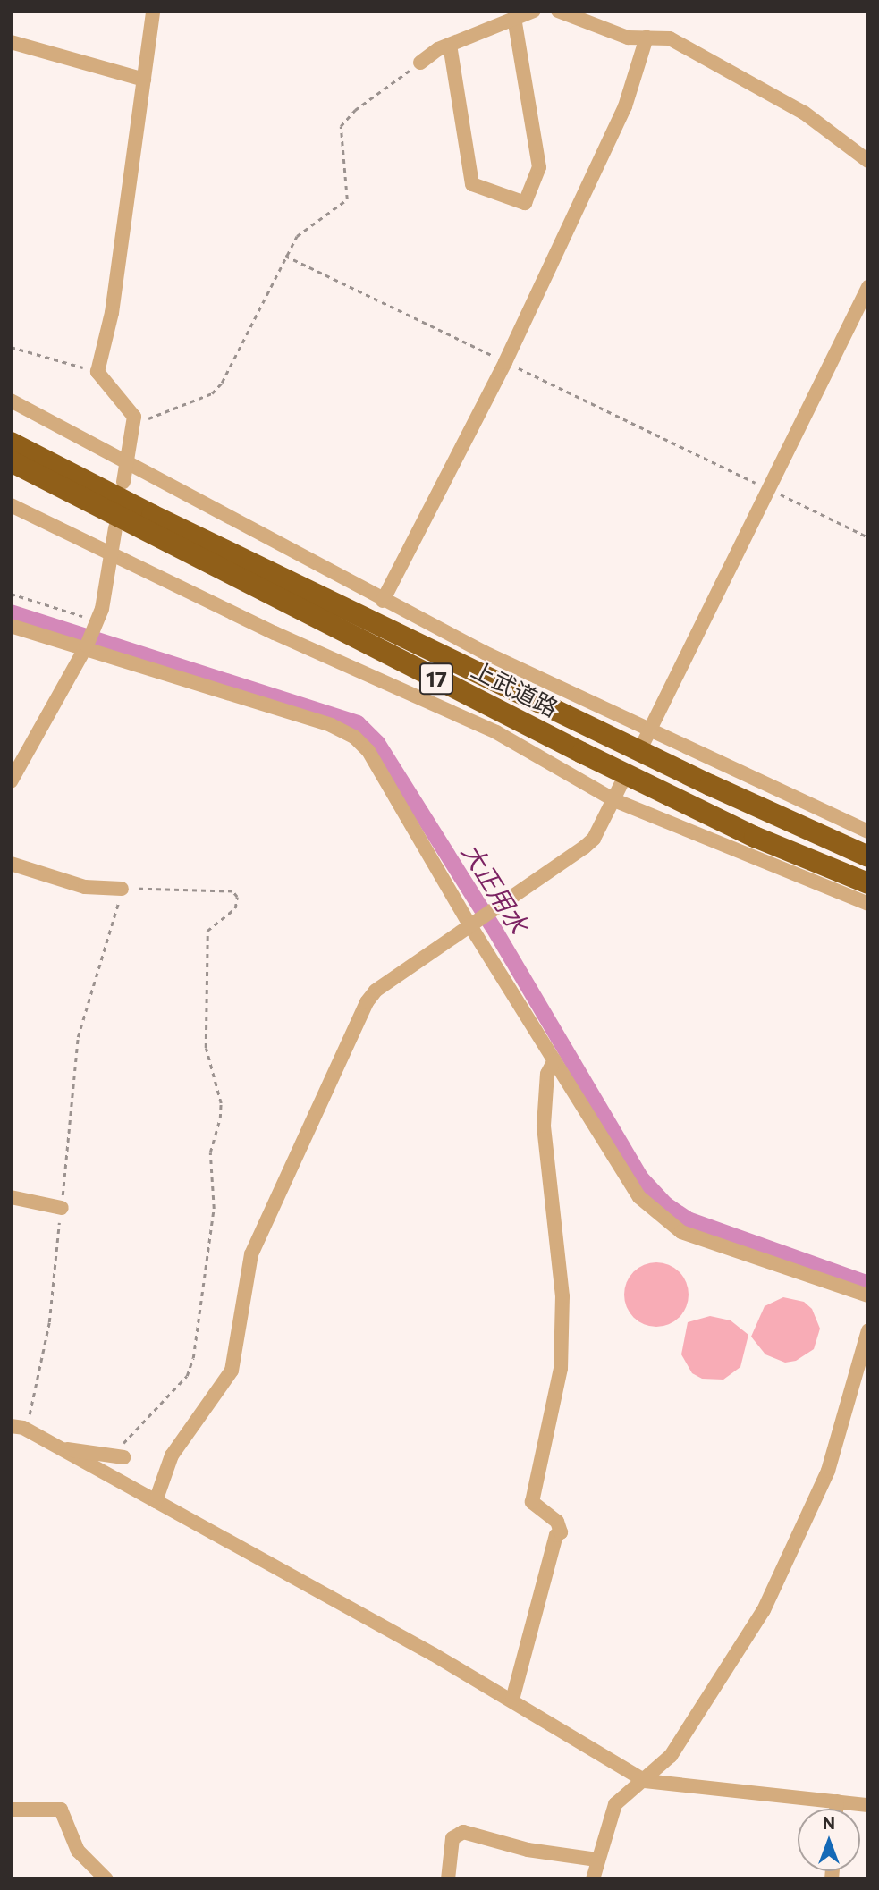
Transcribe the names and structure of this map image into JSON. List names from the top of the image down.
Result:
{
  "streets": {
    "highway": ["17", "上武道路"]
  },
  "water": ["大正用水"],
  "north": "top"
}
